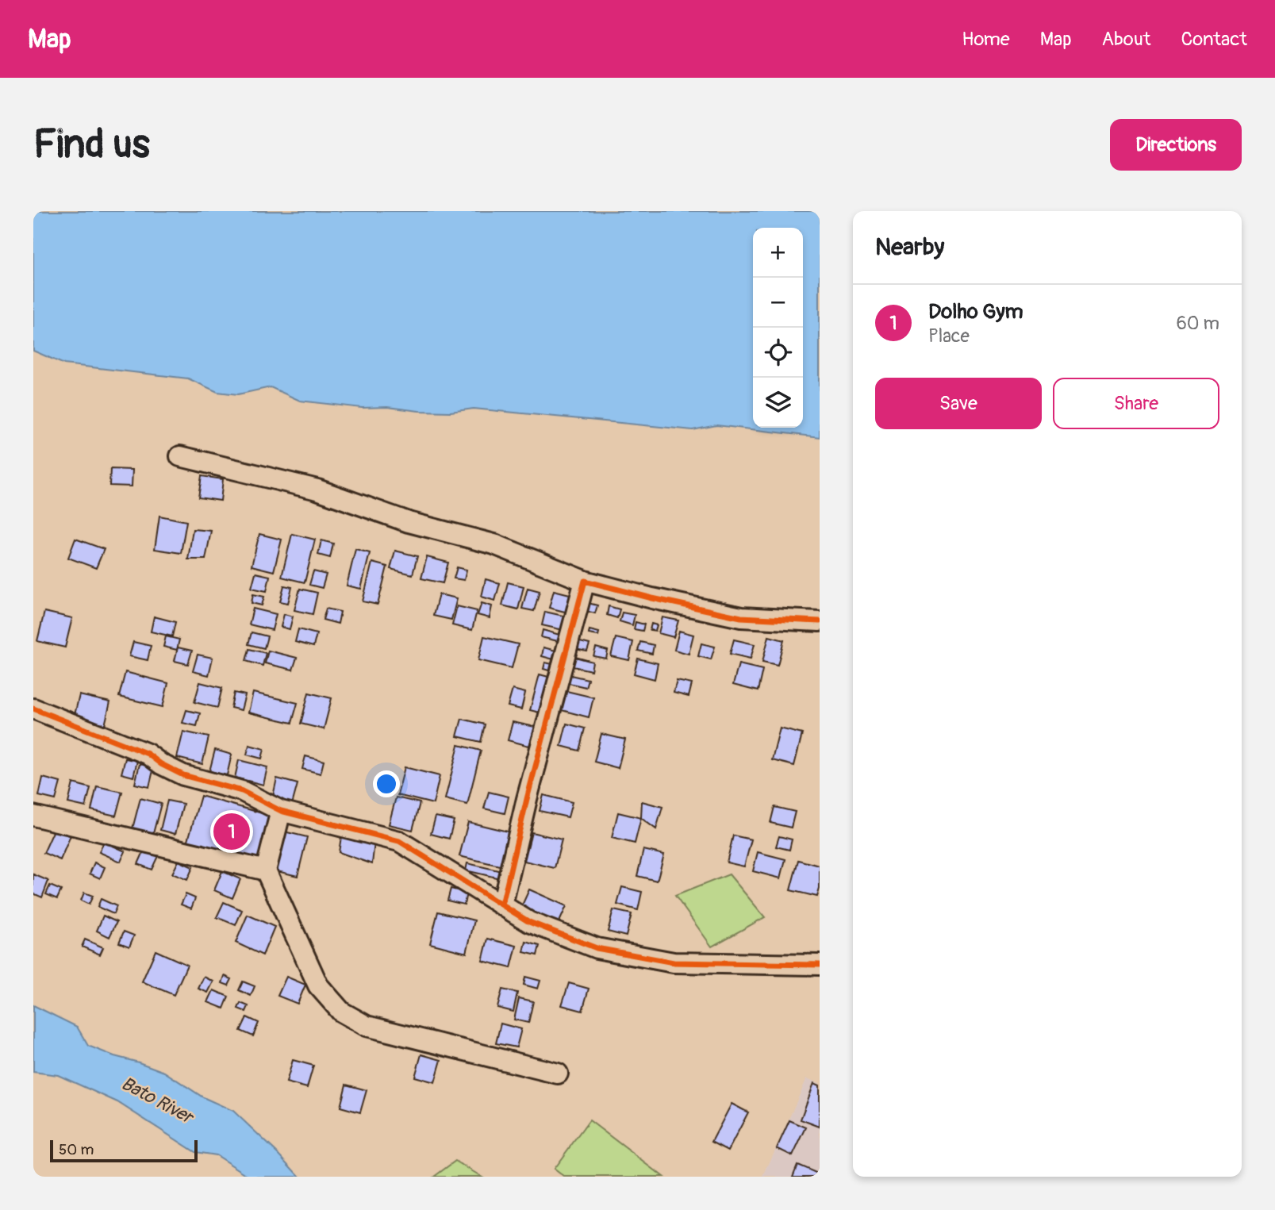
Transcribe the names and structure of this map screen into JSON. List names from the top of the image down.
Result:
{
  "water": ["Bato River"],
  "scale_bar": "50 m",
  "page": {
    "header": "Map",
    "nav": [
      "Home",
      "Map",
      "About",
      "Contact"
    ],
    "buttons": [
      "Directions",
      ["Save", "Share"]
    ],
    "title": "Find us",
    "heading": "Nearby",
    "map_buttons": ["+", "−"],
    "list": [
      {
        "mark": "1",
        "name": "Dolho Gym",
        "note": "Place",
        "value": "60 m"
      }
    ],
    "pins": "1",
    "scale": "50 m"
  }
}
